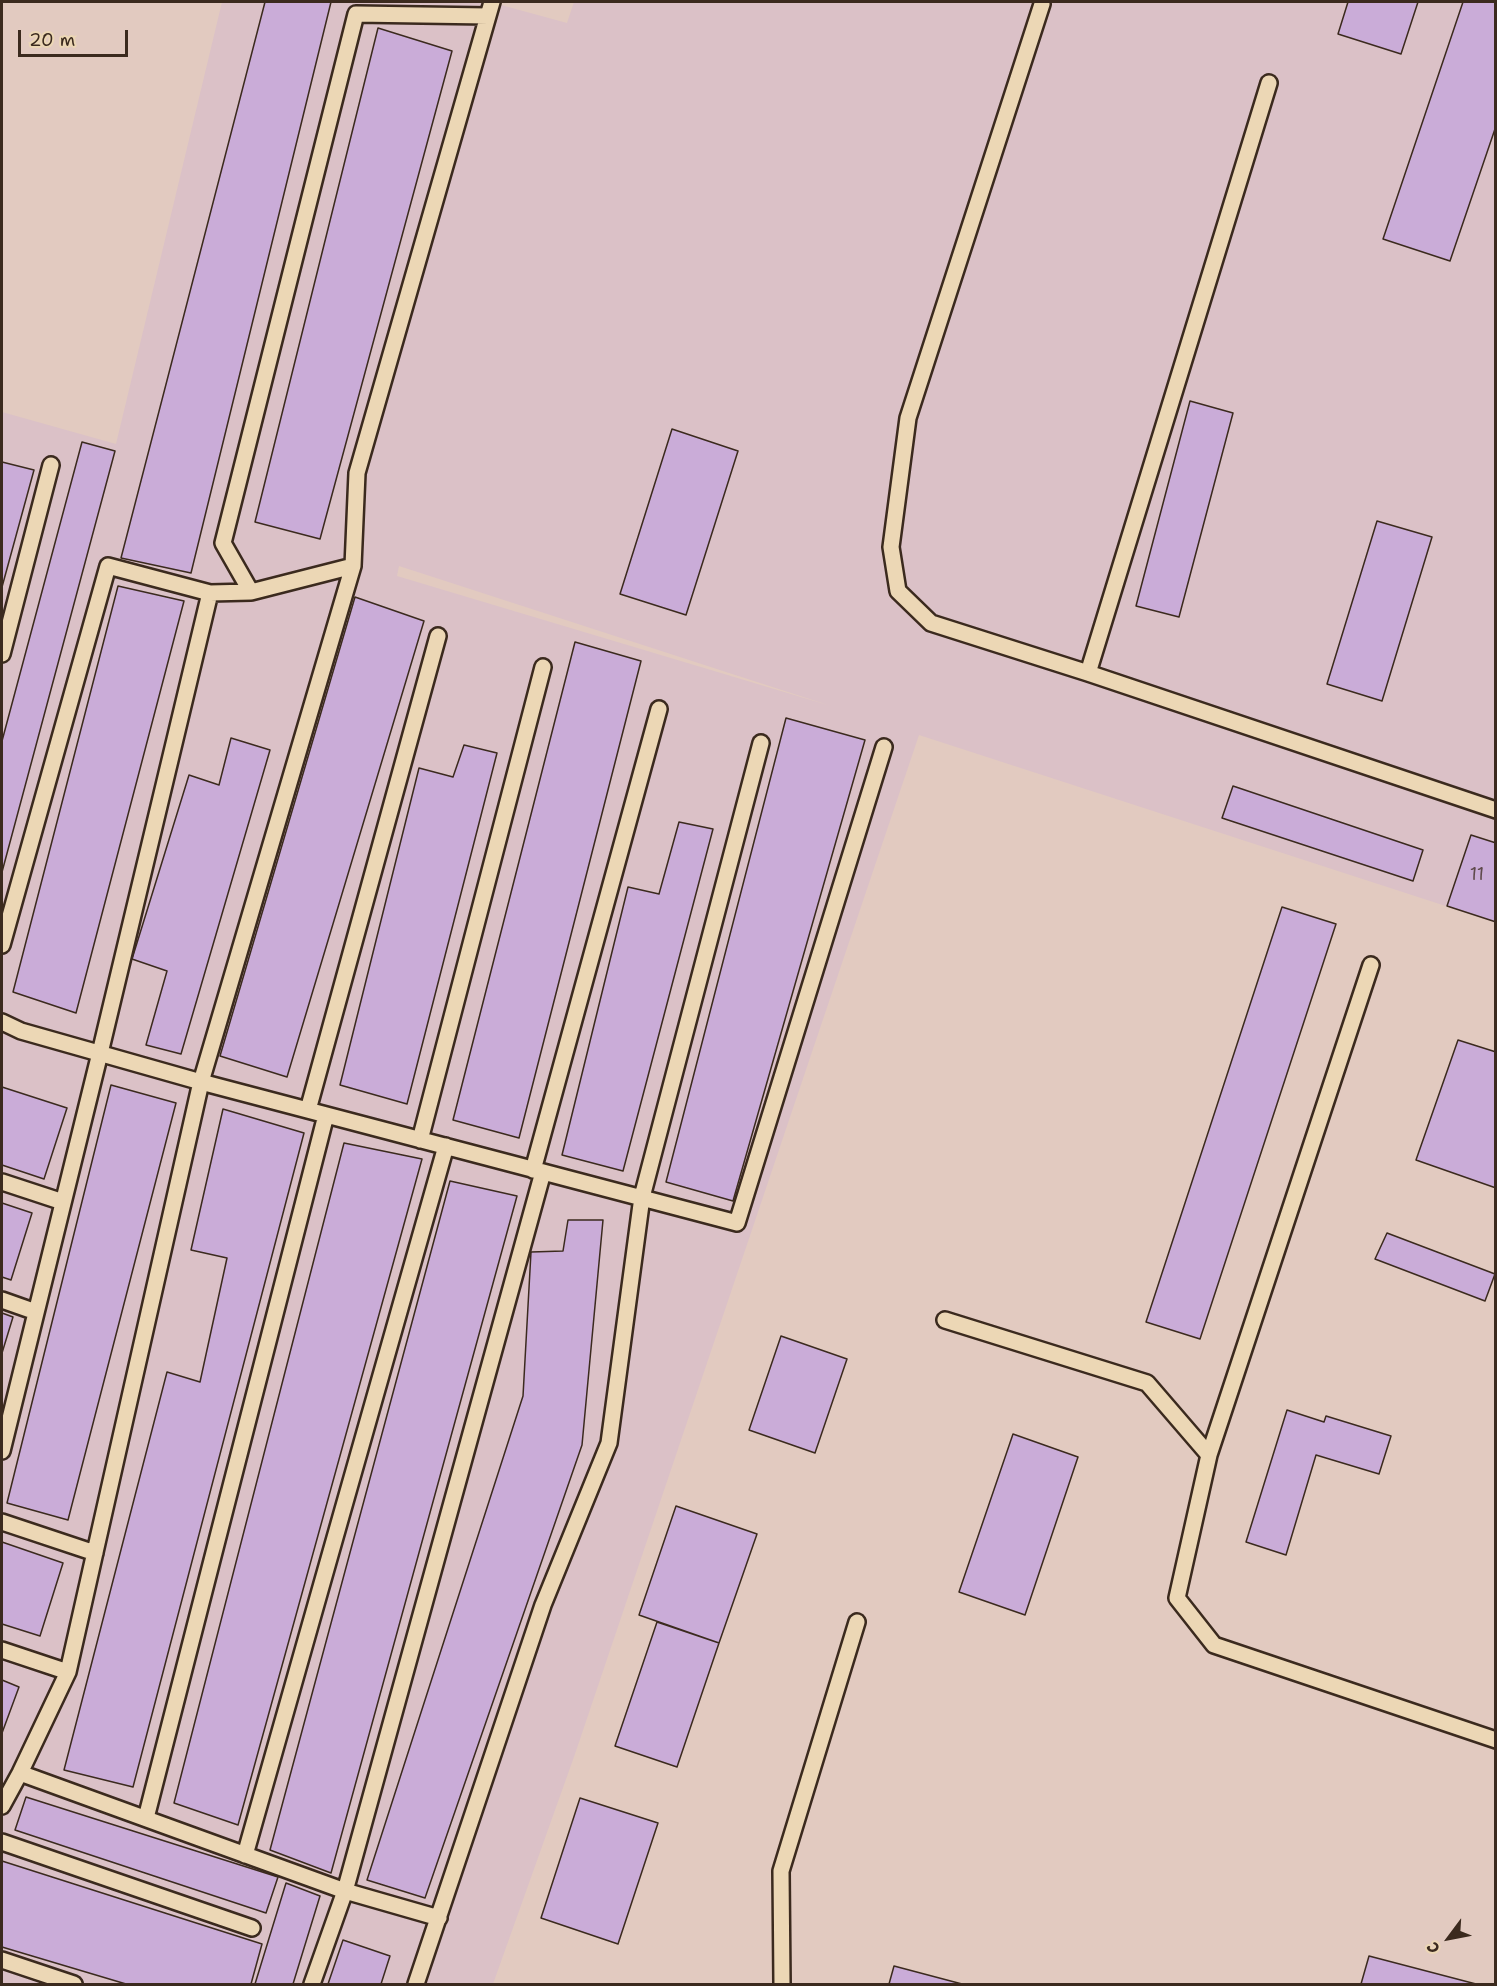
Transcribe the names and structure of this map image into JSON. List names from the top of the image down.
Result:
{
  "house_numbers": ["11"],
  "scale_bar": "20 m",
  "north": "bottom left"
}
